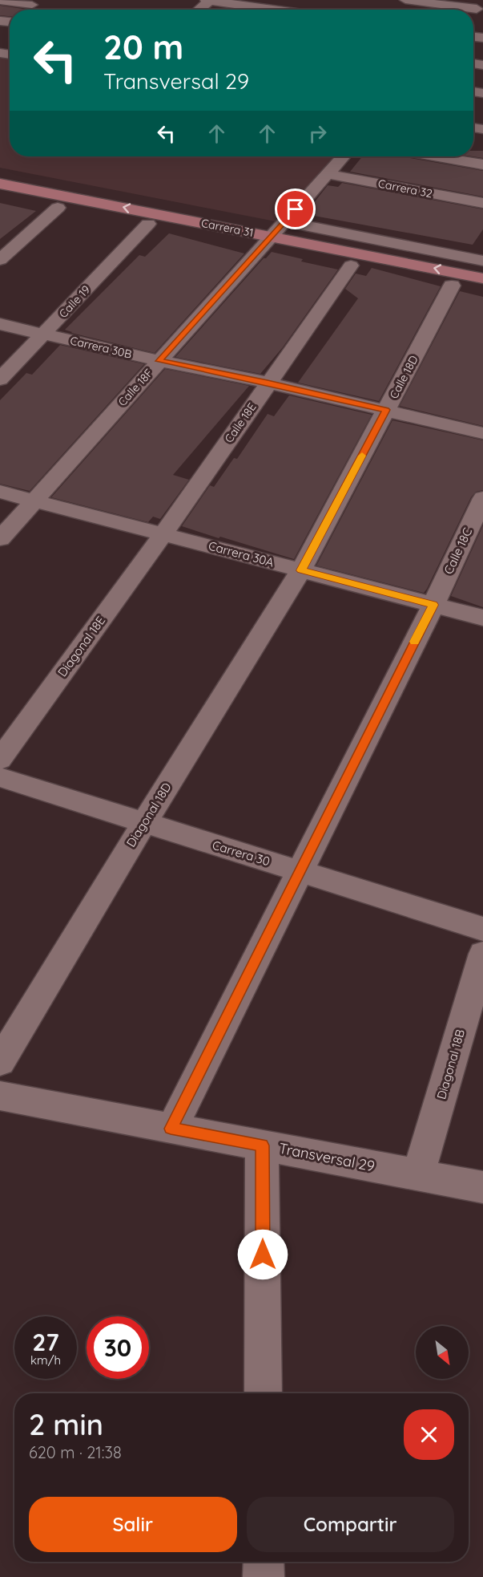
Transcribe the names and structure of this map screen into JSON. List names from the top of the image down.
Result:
{
  "streets": {
    "main road": ["Carrera 31"],
    "street": [
      "Carrera 32",
      "Calle 19",
      "Carrera 30B",
      "Calle 18D",
      "Calle 18F",
      "Calle 18E",
      "Calle 18C",
      "Carrera 30A",
      "Diagonal 18E",
      "Diagonal 18D",
      "Carrera 30",
      "Diagonal 18B",
      "Transversal 29"
    ]
  },
  "crossings": [
    ["Carrera 32", "Calle 18F"],
    ["Carrera 31", "Calle 19"],
    ["Carrera 31", "Calle 18D"],
    ["Carrera 31", "Calle 18F"],
    ["Carrera 31", "Calle 18E"],
    ["Calle 19", "Carrera 30B"],
    ["Carrera 30B", "Calle 18D"],
    ["Carrera 30B", "Calle 18F"],
    ["Carrera 30B", "Calle 18E"],
    ["Calle 18D", "Carrera 30A"],
    ["Calle 18D", "Diagonal 18D"],
    ["Calle 18F", "Carrera 30A"],
    ["Calle 18E", "Carrera 30A"],
    ["Calle 18E", "Diagonal 18E"],
    ["Calle 18C", "Carrera 30A"],
    ["Calle 18C", "Carrera 30"],
    ["Calle 18C", "Transversal 29"],
    ["Carrera 30A", "Diagonal 18E"],
    ["Carrera 30A", "Diagonal 18D"],
    ["Diagonal 18D", "Carrera 30"],
    ["Diagonal 18B", "Transversal 29"]
  ],
  "north": "bottom right",
  "page": {
    "turn": ["20 m", "Transversal 29"],
    "speed": "27 km/h",
    "limit": "30",
    "heading": ["2 min", "620 m · 21:38"],
    "buttons": ["Salir", "Compartir"]
  }
}
